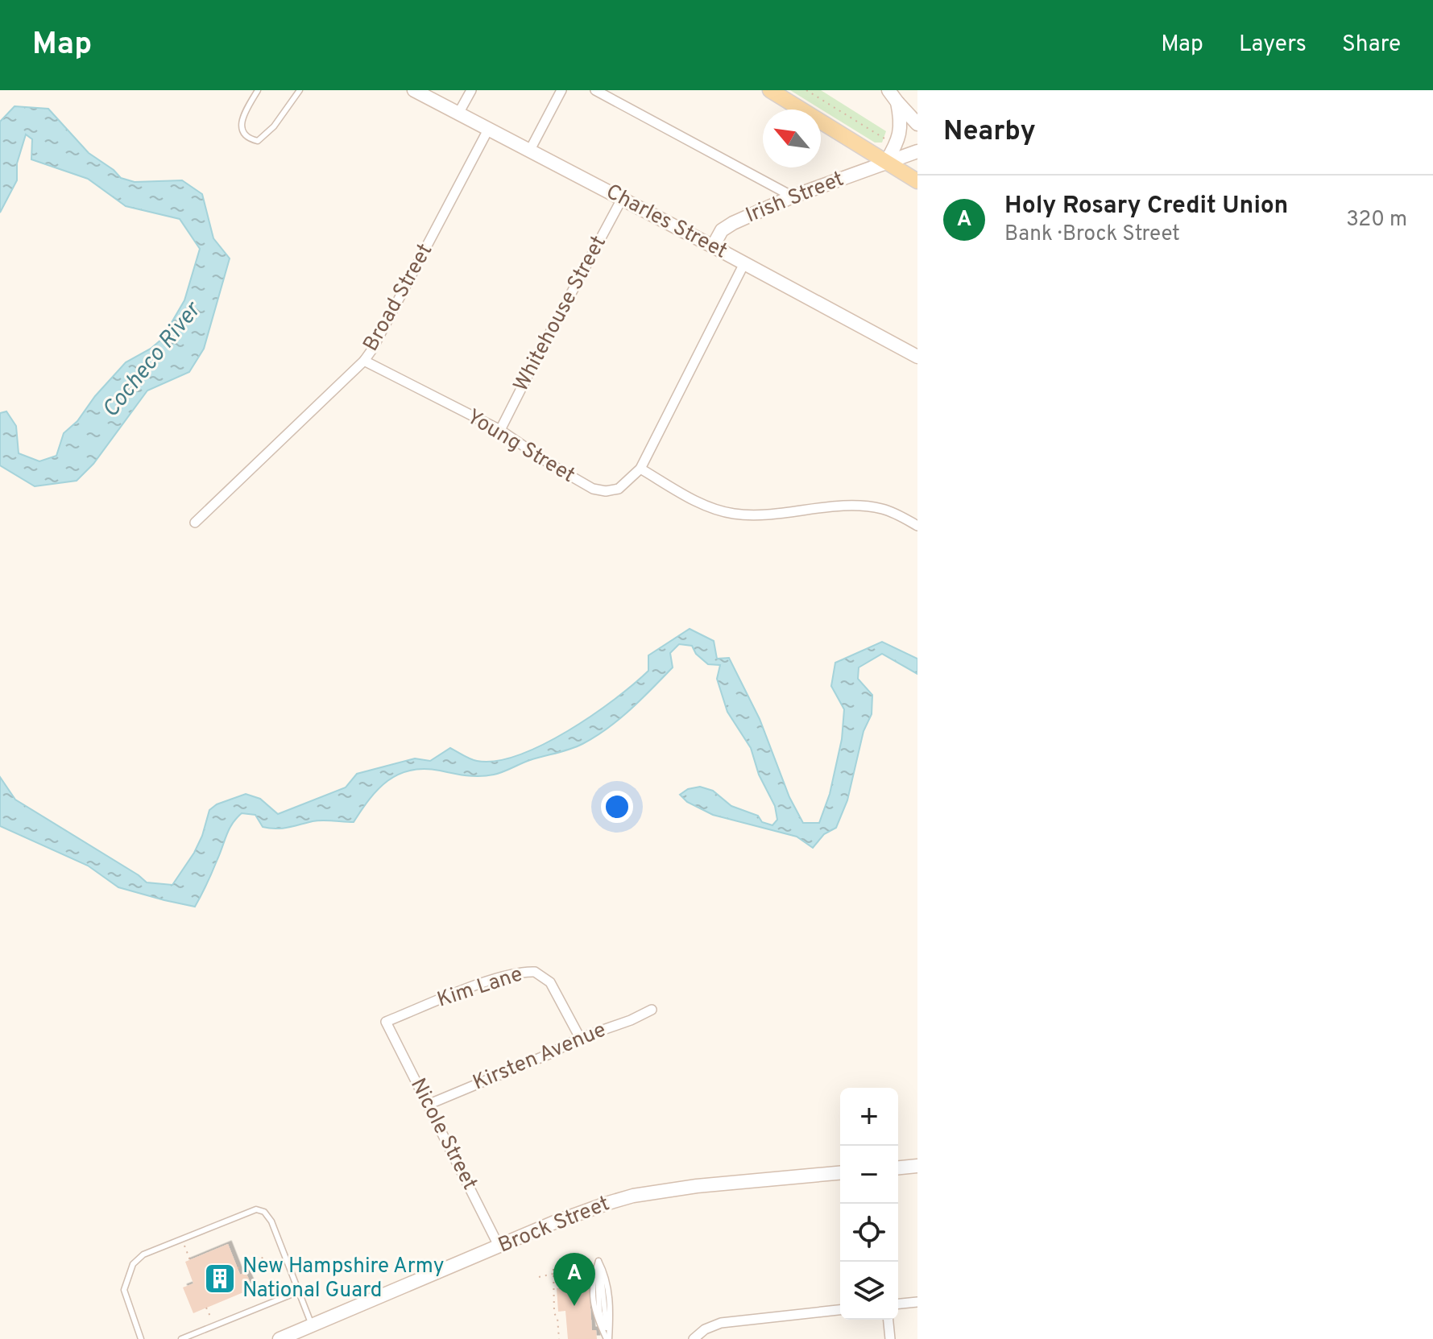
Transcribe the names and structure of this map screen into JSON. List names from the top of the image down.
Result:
{
  "streets": {
    "street": [
      "Irish Street",
      "Charles Street",
      "Broad Street",
      "Whitehouse Street",
      "Young Street",
      "Kim Lane",
      "Kirsten Avenue",
      "Nicole Street",
      "Brock Street"
    ]
  },
  "crossings": [
    ["Irish Street", "Charles Street"],
    ["Charles Street", "Broad Street"],
    ["Charles Street", "Whitehouse Street"],
    ["Broad Street", "Young Street"],
    ["Whitehouse Street", "Young Street"],
    ["Kim Lane", "Kirsten Avenue"],
    ["Kim Lane", "Nicole Street"],
    ["Kirsten Avenue", "Nicole Street"],
    ["Nicole Street", "Brock Street"]
  ],
  "water": ["Cocheco River"],
  "places": {
    "building": ["New Hampshire Army National Guard"]
  },
  "north": "top left",
  "page": {
    "header": "Map",
    "nav": ["Map", "Layers", "Share"],
    "heading": "Nearby",
    "list": [
      {
        "mark": "A",
        "name": "Holy Rosary Credit Union",
        "note": "Bank · Brock Street",
        "value": "320 m"
      }
    ],
    "map_buttons": ["+", "−"],
    "pins": "A"
  }
}
